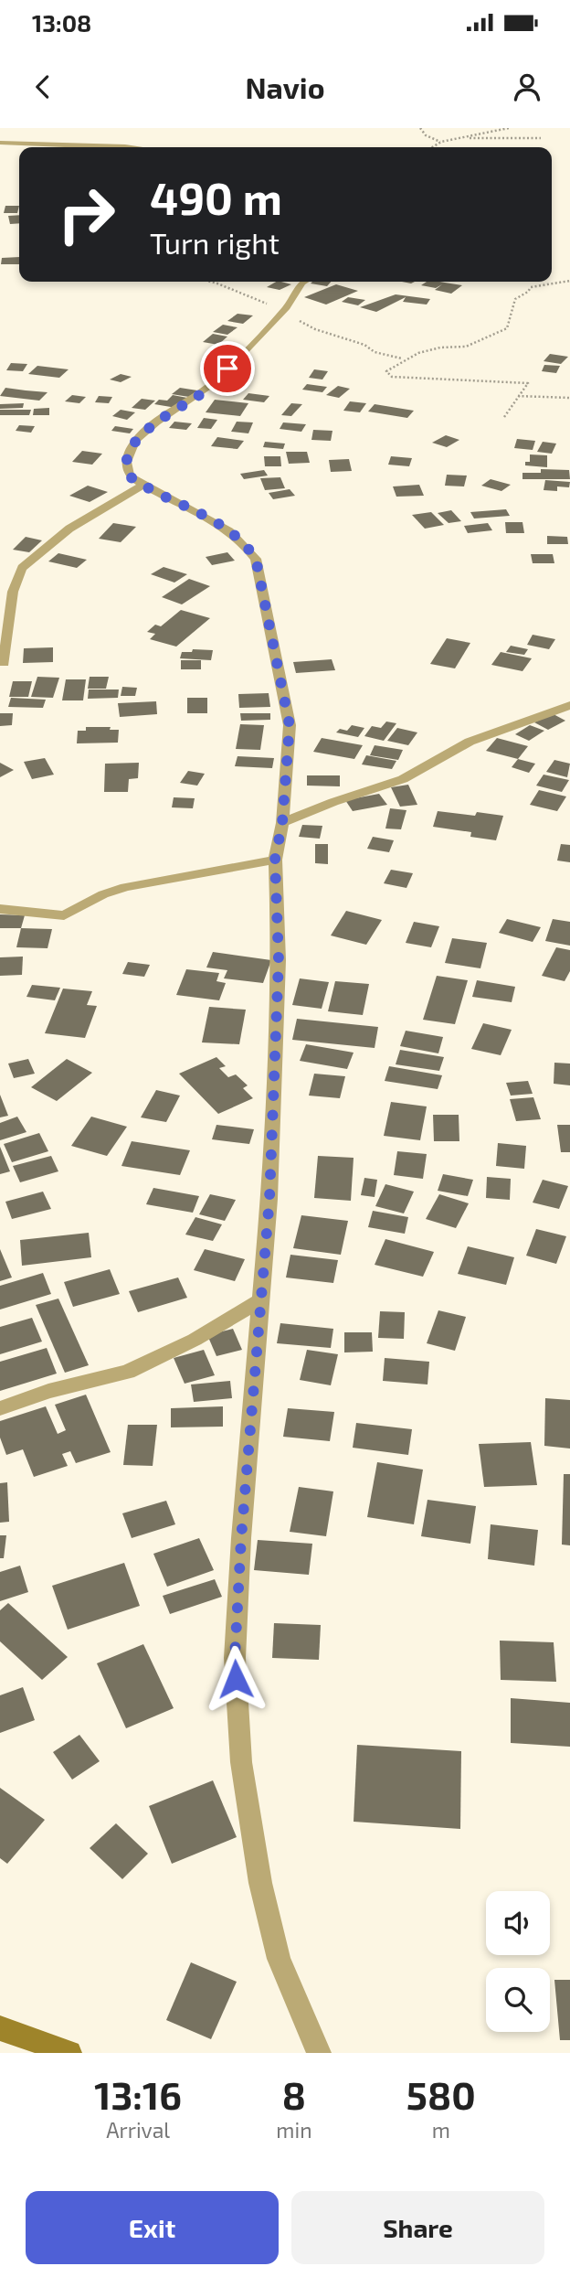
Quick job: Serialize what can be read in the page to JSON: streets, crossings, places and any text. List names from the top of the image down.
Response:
{
  "page": {
    "status": "13:08",
    "header": "Navio",
    "turn": ["490 m", "Turn right"],
    "eta": [
      "13:16",
      "Arrival",
      "8",
      "min",
      "580",
      "m"
    ],
    "buttons": ["Exit", "Share"]
  }
}
